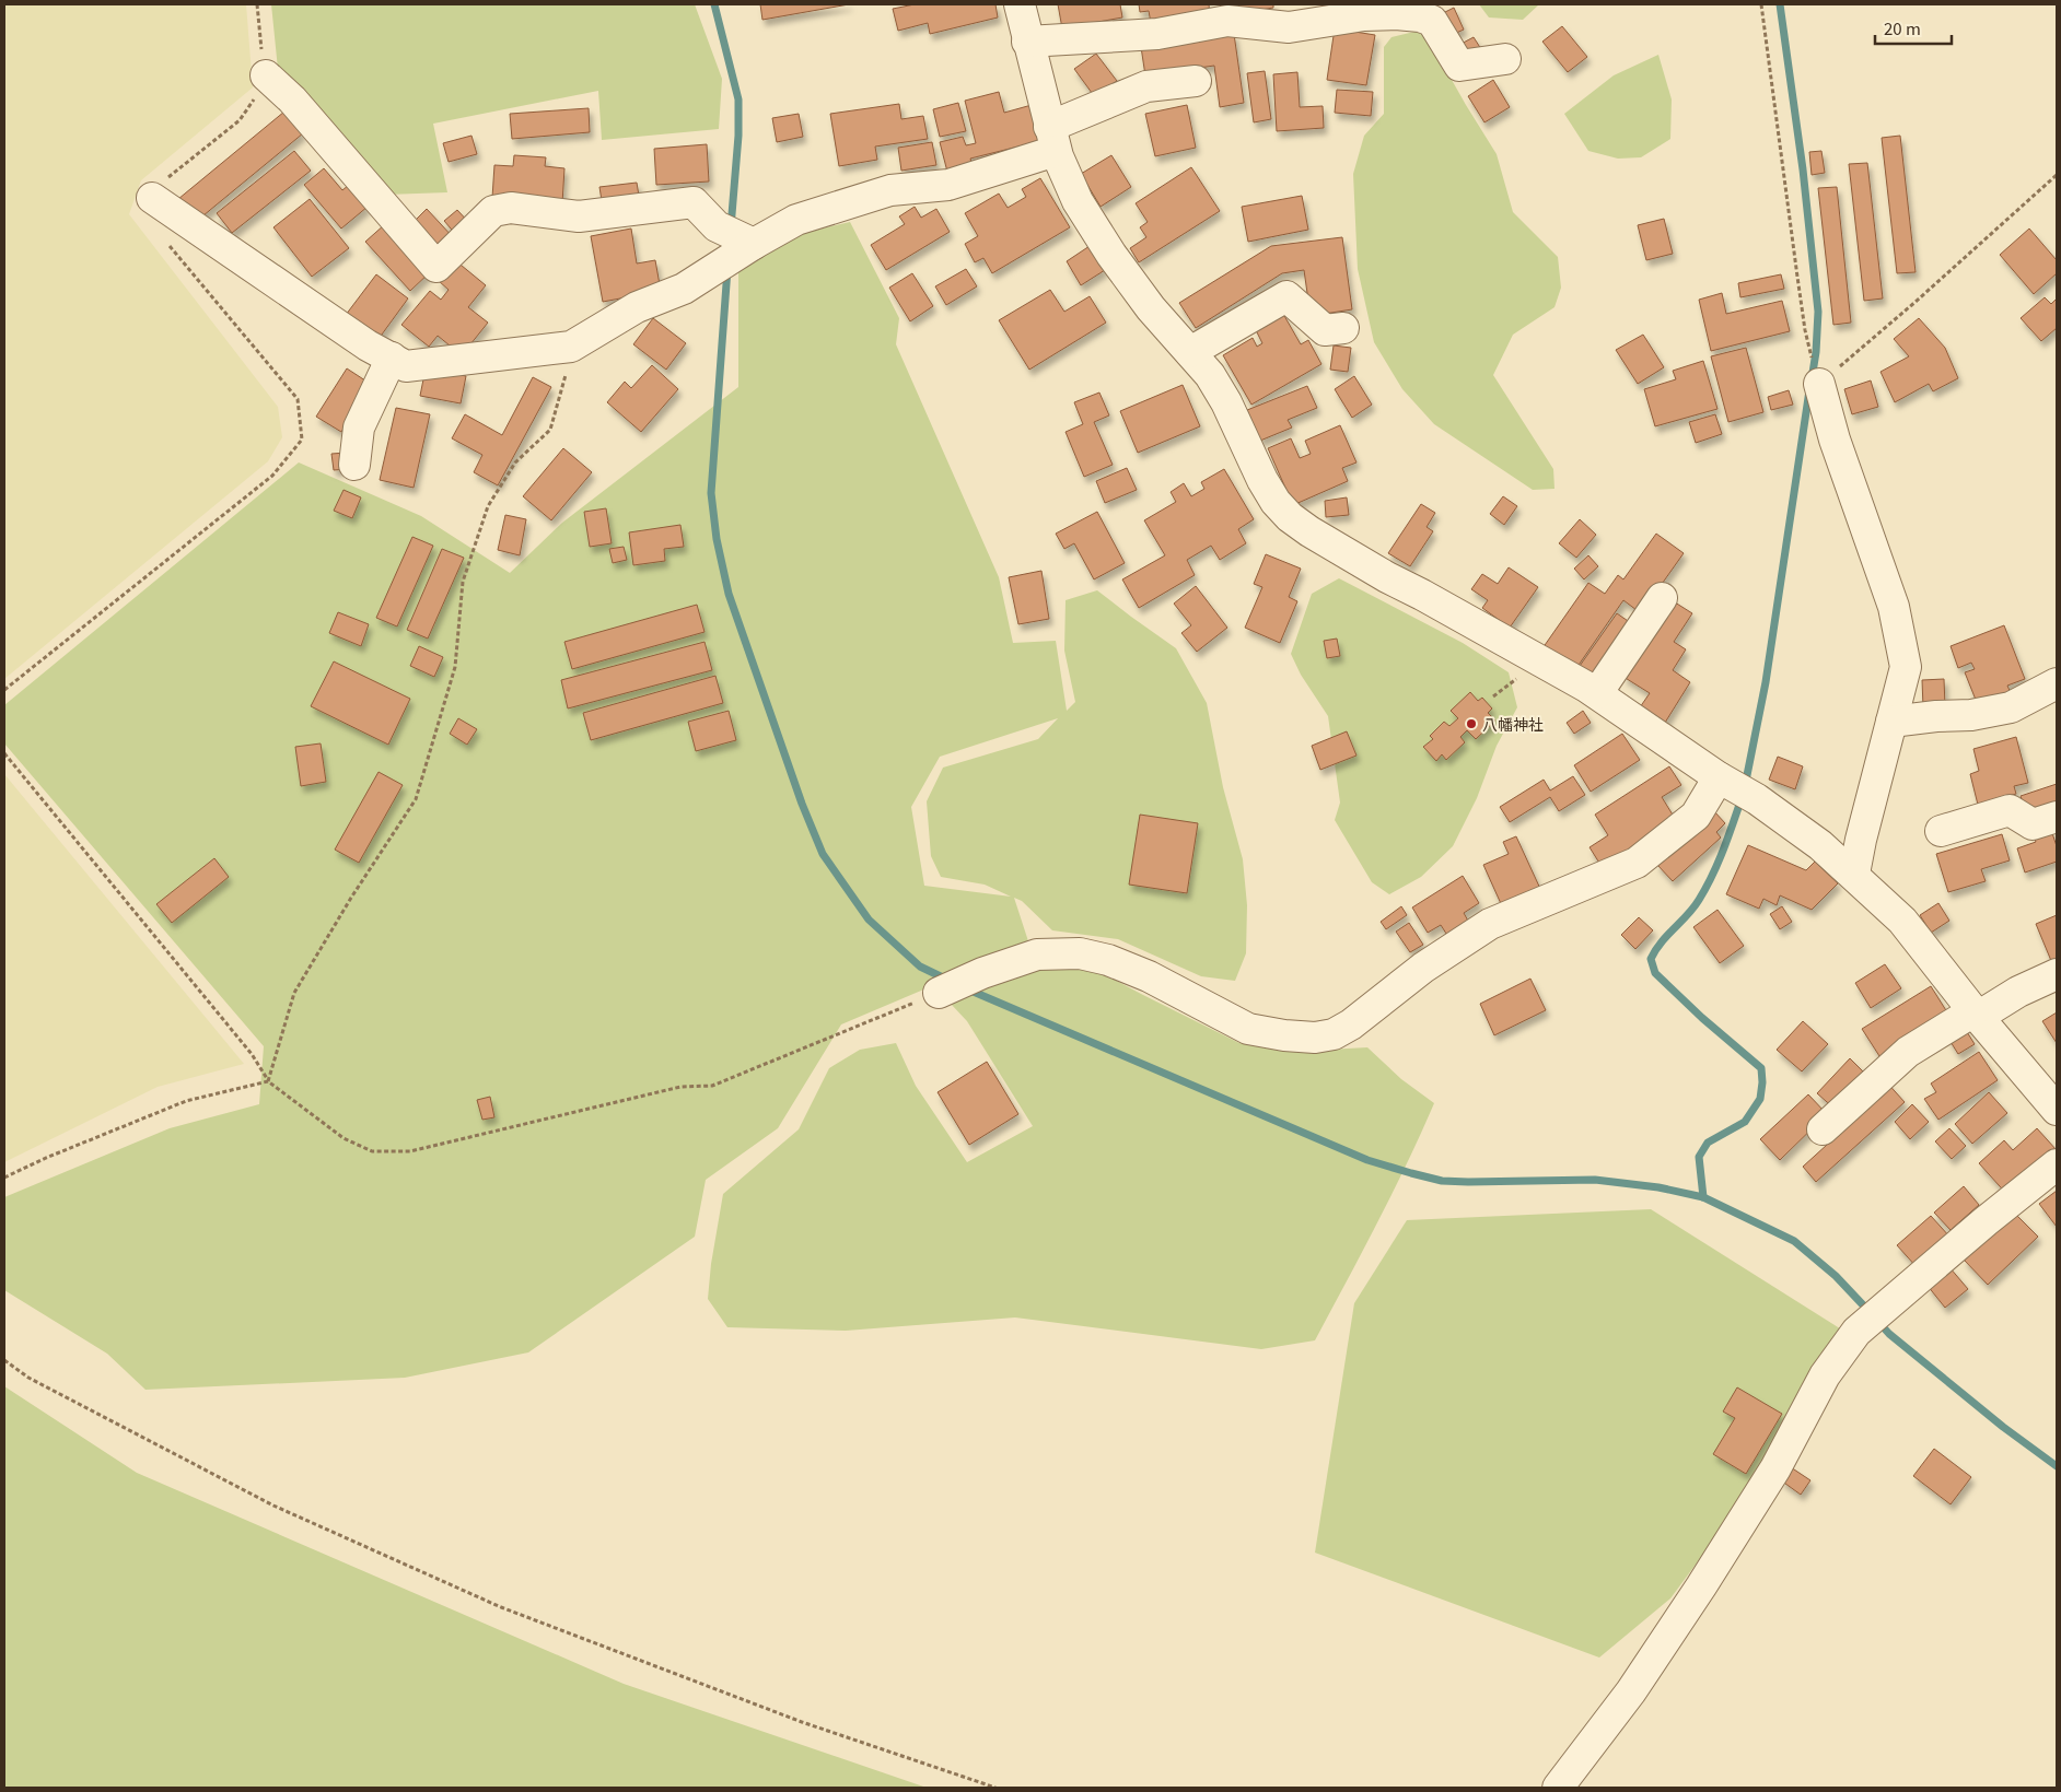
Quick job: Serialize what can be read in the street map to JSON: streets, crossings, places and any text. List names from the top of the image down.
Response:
{
  "places": ["八幡神社"],
  "scale_bar": "20 m"
}
